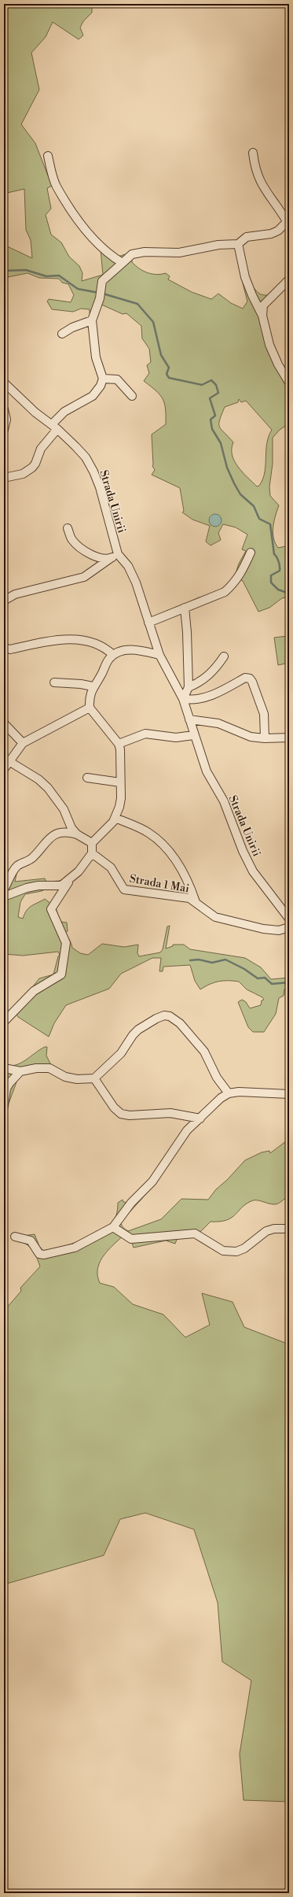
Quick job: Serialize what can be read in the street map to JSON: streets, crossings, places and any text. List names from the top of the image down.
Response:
{
  "streets": {
    "street": ["Strada Unirii", "Strada 1 Mai"]
  }
}
